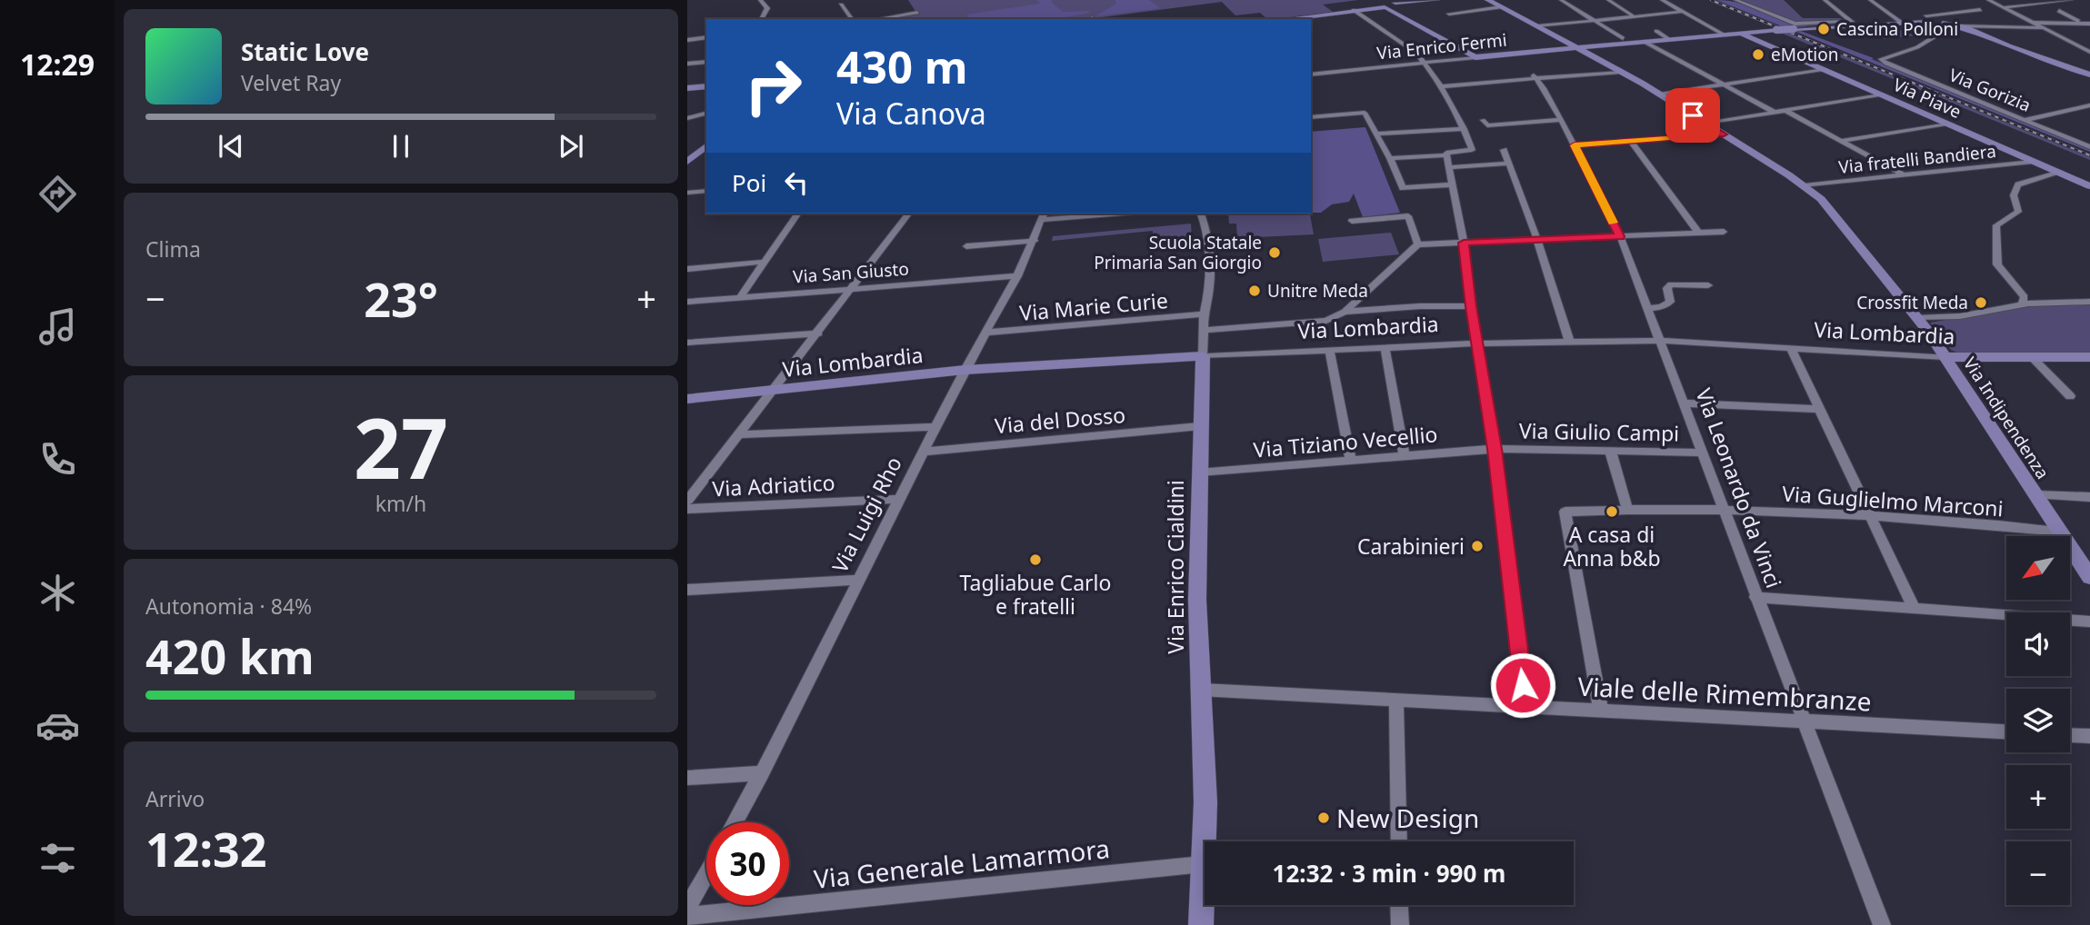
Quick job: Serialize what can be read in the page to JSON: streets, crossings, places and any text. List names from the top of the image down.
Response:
{
  "streets": {
    "street": [
      "Via Enrico Fermi",
      "Via Gorizia",
      "Via Piave",
      "Via fratelli Bandiera",
      "Via San Giusto",
      "Via Marie Curie",
      "Via Lombardia",
      "Via Indipendenza",
      "Via del Dosso",
      "Via Giulio Campi",
      "Via Tiziano Vecellio",
      "Via Adriatico",
      "Via Leonardo da Vinci",
      "Via Guglielmo Marconi",
      "Via Luigi Rho",
      "Via Enrico Cialdini",
      "Viale delle Rimembranze",
      "Via Generale Lamarmora"
    ]
  },
  "crossings": [
    ["Via Enrico Fermi", "Via Indipendenza"],
    ["Via Piave", "Via fratelli Bandiera"],
    ["Via fratelli Bandiera", "Via Indipendenza"],
    ["Via San Giusto", "Via Luigi Rho"],
    ["Via Marie Curie", "Via Luigi Rho"],
    ["Via Marie Curie", "Via Enrico Cialdini"],
    ["Via Lombardia", "Via Indipendenza"],
    ["Via Lombardia", "Via Leonardo da Vinci"],
    ["Via Lombardia", "Via Luigi Rho"],
    ["Via Lombardia", "Via Enrico Cialdini"],
    ["Via Indipendenza", "Via Guglielmo Marconi"],
    ["Via del Dosso", "Via Luigi Rho"],
    ["Via del Dosso", "Via Enrico Cialdini"],
    ["Via Giulio Campi", "Via Tiziano Vecellio"],
    ["Via Giulio Campi", "Via Leonardo da Vinci"],
    ["Via Tiziano Vecellio", "Via Enrico Cialdini"],
    ["Via Adriatico", "Via Luigi Rho"],
    ["Via Leonardo da Vinci", "Via Guglielmo Marconi"],
    ["Via Leonardo da Vinci", "Viale delle Rimembranze"],
    ["Via Guglielmo Marconi", "Viale delle Rimembranze"],
    ["Via Enrico Cialdini", "Viale delle Rimembranze"],
    ["Via Enrico Cialdini", "Via Generale Lamarmora"]
  ],
  "places": [
    "Cascina Polloni",
    "eMotion",
    "Scuola Statale Primaria San Giorgio",
    "Unitre Meda",
    "Crossfit Meda",
    "A casa di Anna b&b",
    "Carabinieri",
    "Tagliabue Carlo e fratelli",
    "New Design"
  ],
  "north": "bottom left",
  "page": {
    "tabs": "12:29",
    "turn": ["430 m", "Via Canova"],
    "song": ["Static Love", "Velvet Ray"],
    "then": "Poi",
    "tile": [
      "Clima",
      ["27", "km/h"],
      ["Autonomia · 84%", "420 km"],
      ["Arrivo", "12:32"]
    ],
    "heat": ["−", "23°", "+"],
    "map_buttons": ["+", "−"],
    "limit": "30",
    "trip": "12:32 · 3 min · 990 m"
  }
}
